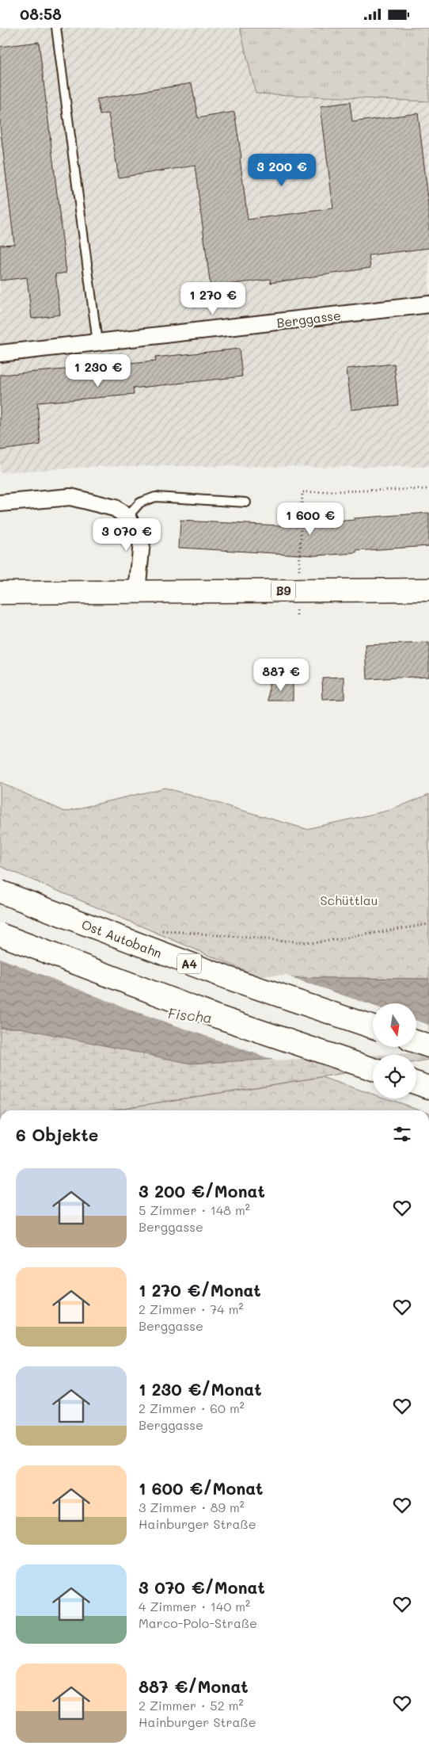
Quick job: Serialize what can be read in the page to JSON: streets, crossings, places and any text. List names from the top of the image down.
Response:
{
  "streets": {
    "main road": ["B9", "Ost Autobahn", "A4"],
    "street": ["Berggasse"]
  },
  "water": ["Fischa"],
  "parks": ["Schüttlau"],
  "north": "bottom",
  "page": {
    "status": "08:58",
    "price": [
      "3 200 €",
      "1 270 €",
      "1 230 €",
      "1 600 €",
      "3 070 €",
      "887 €"
    ],
    "heading": "6 Objekte",
    "list": [
      {
        "name": "3 200 €/Monat",
        "note": "5 Zimmer · 148 m² · Berggasse"
      },
      {
        "name": "1 270 €/Monat",
        "note": "2 Zimmer · 74 m² · Berggasse"
      },
      {
        "name": "1 230 €/Monat",
        "note": "2 Zimmer · 60 m² · Berggasse"
      },
      {
        "name": "1 600 €/Monat",
        "note": "3 Zimmer · 89 m² · Hainburger Straße"
      },
      {
        "name": "3 070 €/Monat",
        "note": "4 Zimmer · 140 m² · Marco-Polo-Straße"
      },
      {
        "name": "887 €/Monat",
        "note": "2 Zimmer · 52 m² · Hainburger Straße"
      }
    ]
  }
}
